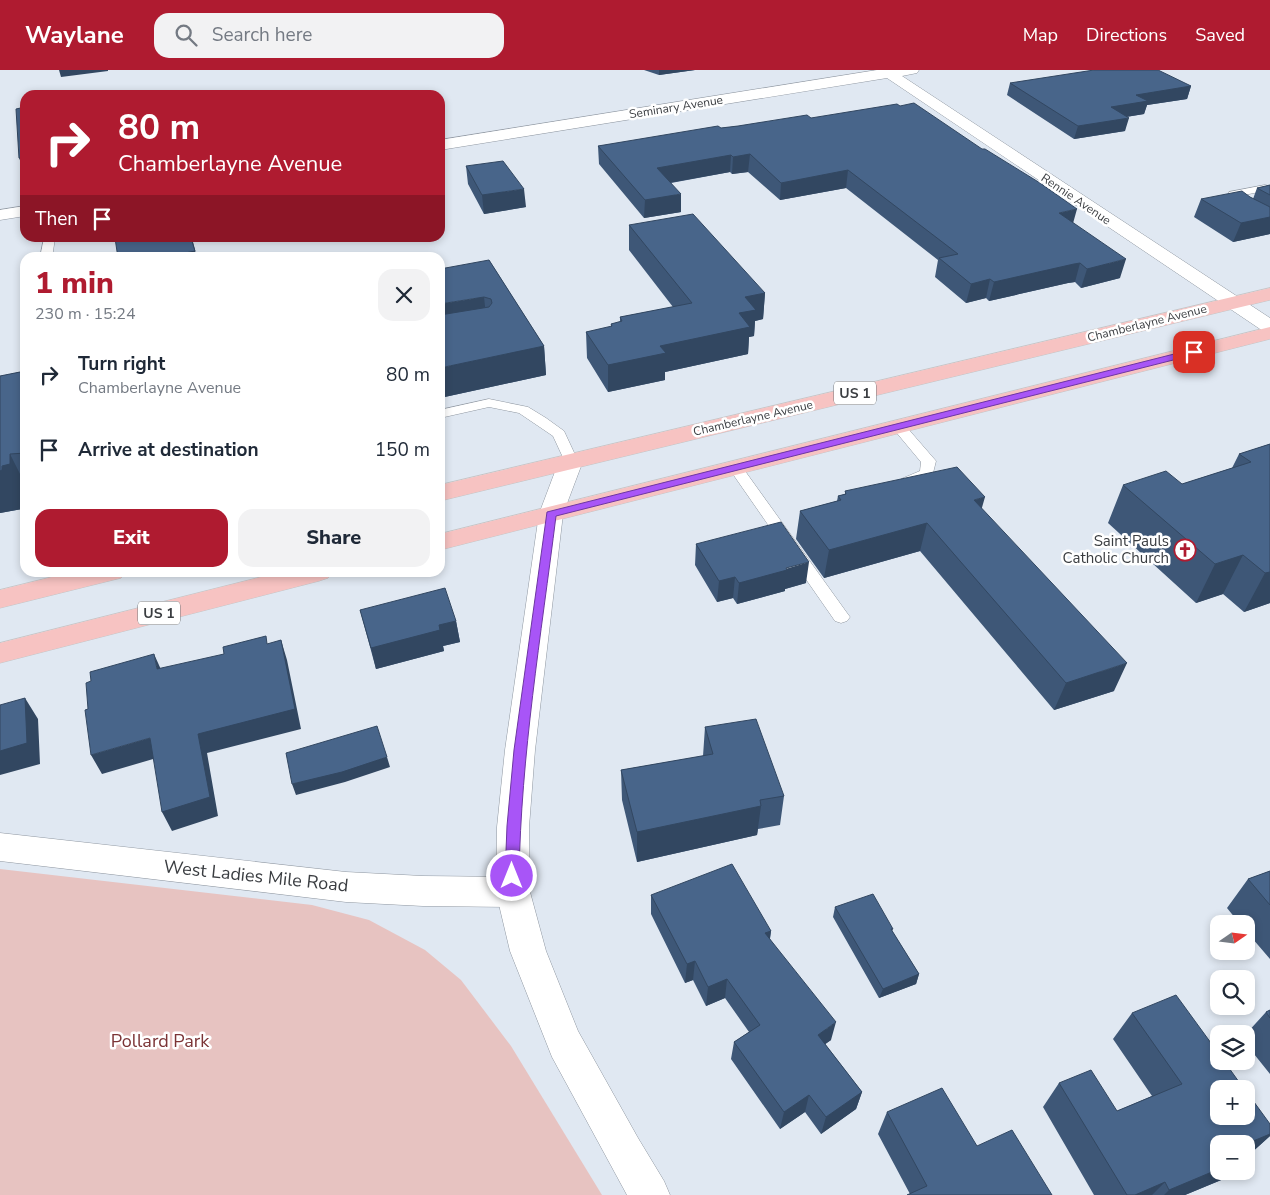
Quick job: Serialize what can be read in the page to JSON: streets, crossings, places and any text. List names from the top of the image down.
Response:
{
  "streets": {
    "main road": ["Chamberlayne Avenue", "US 1"],
    "street": ["Seminary Avenue", "Rennie Avenue", "West Ladies Mile Road"]
  },
  "crossings": [
    ["Seminary Avenue", "Rennie Avenue"],
    ["Rennie Avenue", "Chamberlayne Avenue"]
  ],
  "parks": ["Pollard Park"],
  "places": {
    "church": ["Saint Pauls Catholic Church"]
  },
  "north": "right",
  "page": {
    "header": "Waylane",
    "search": "Search here",
    "nav": ["Map", "Directions", "Saved"],
    "turn": ["80 m", "Chamberlayne Avenue"],
    "then": "Then",
    "heading": ["1 min", "230 m · 15:24"],
    "list": [
      {
        "name": "Turn right",
        "note": "Chamberlayne Avenue",
        "value": "80 m"
      },
      {
        "name": "Arrive at destination",
        "value": "150 m"
      }
    ],
    "buttons": ["Exit", "Share"],
    "map_buttons": ["+", "−"]
  }
}
